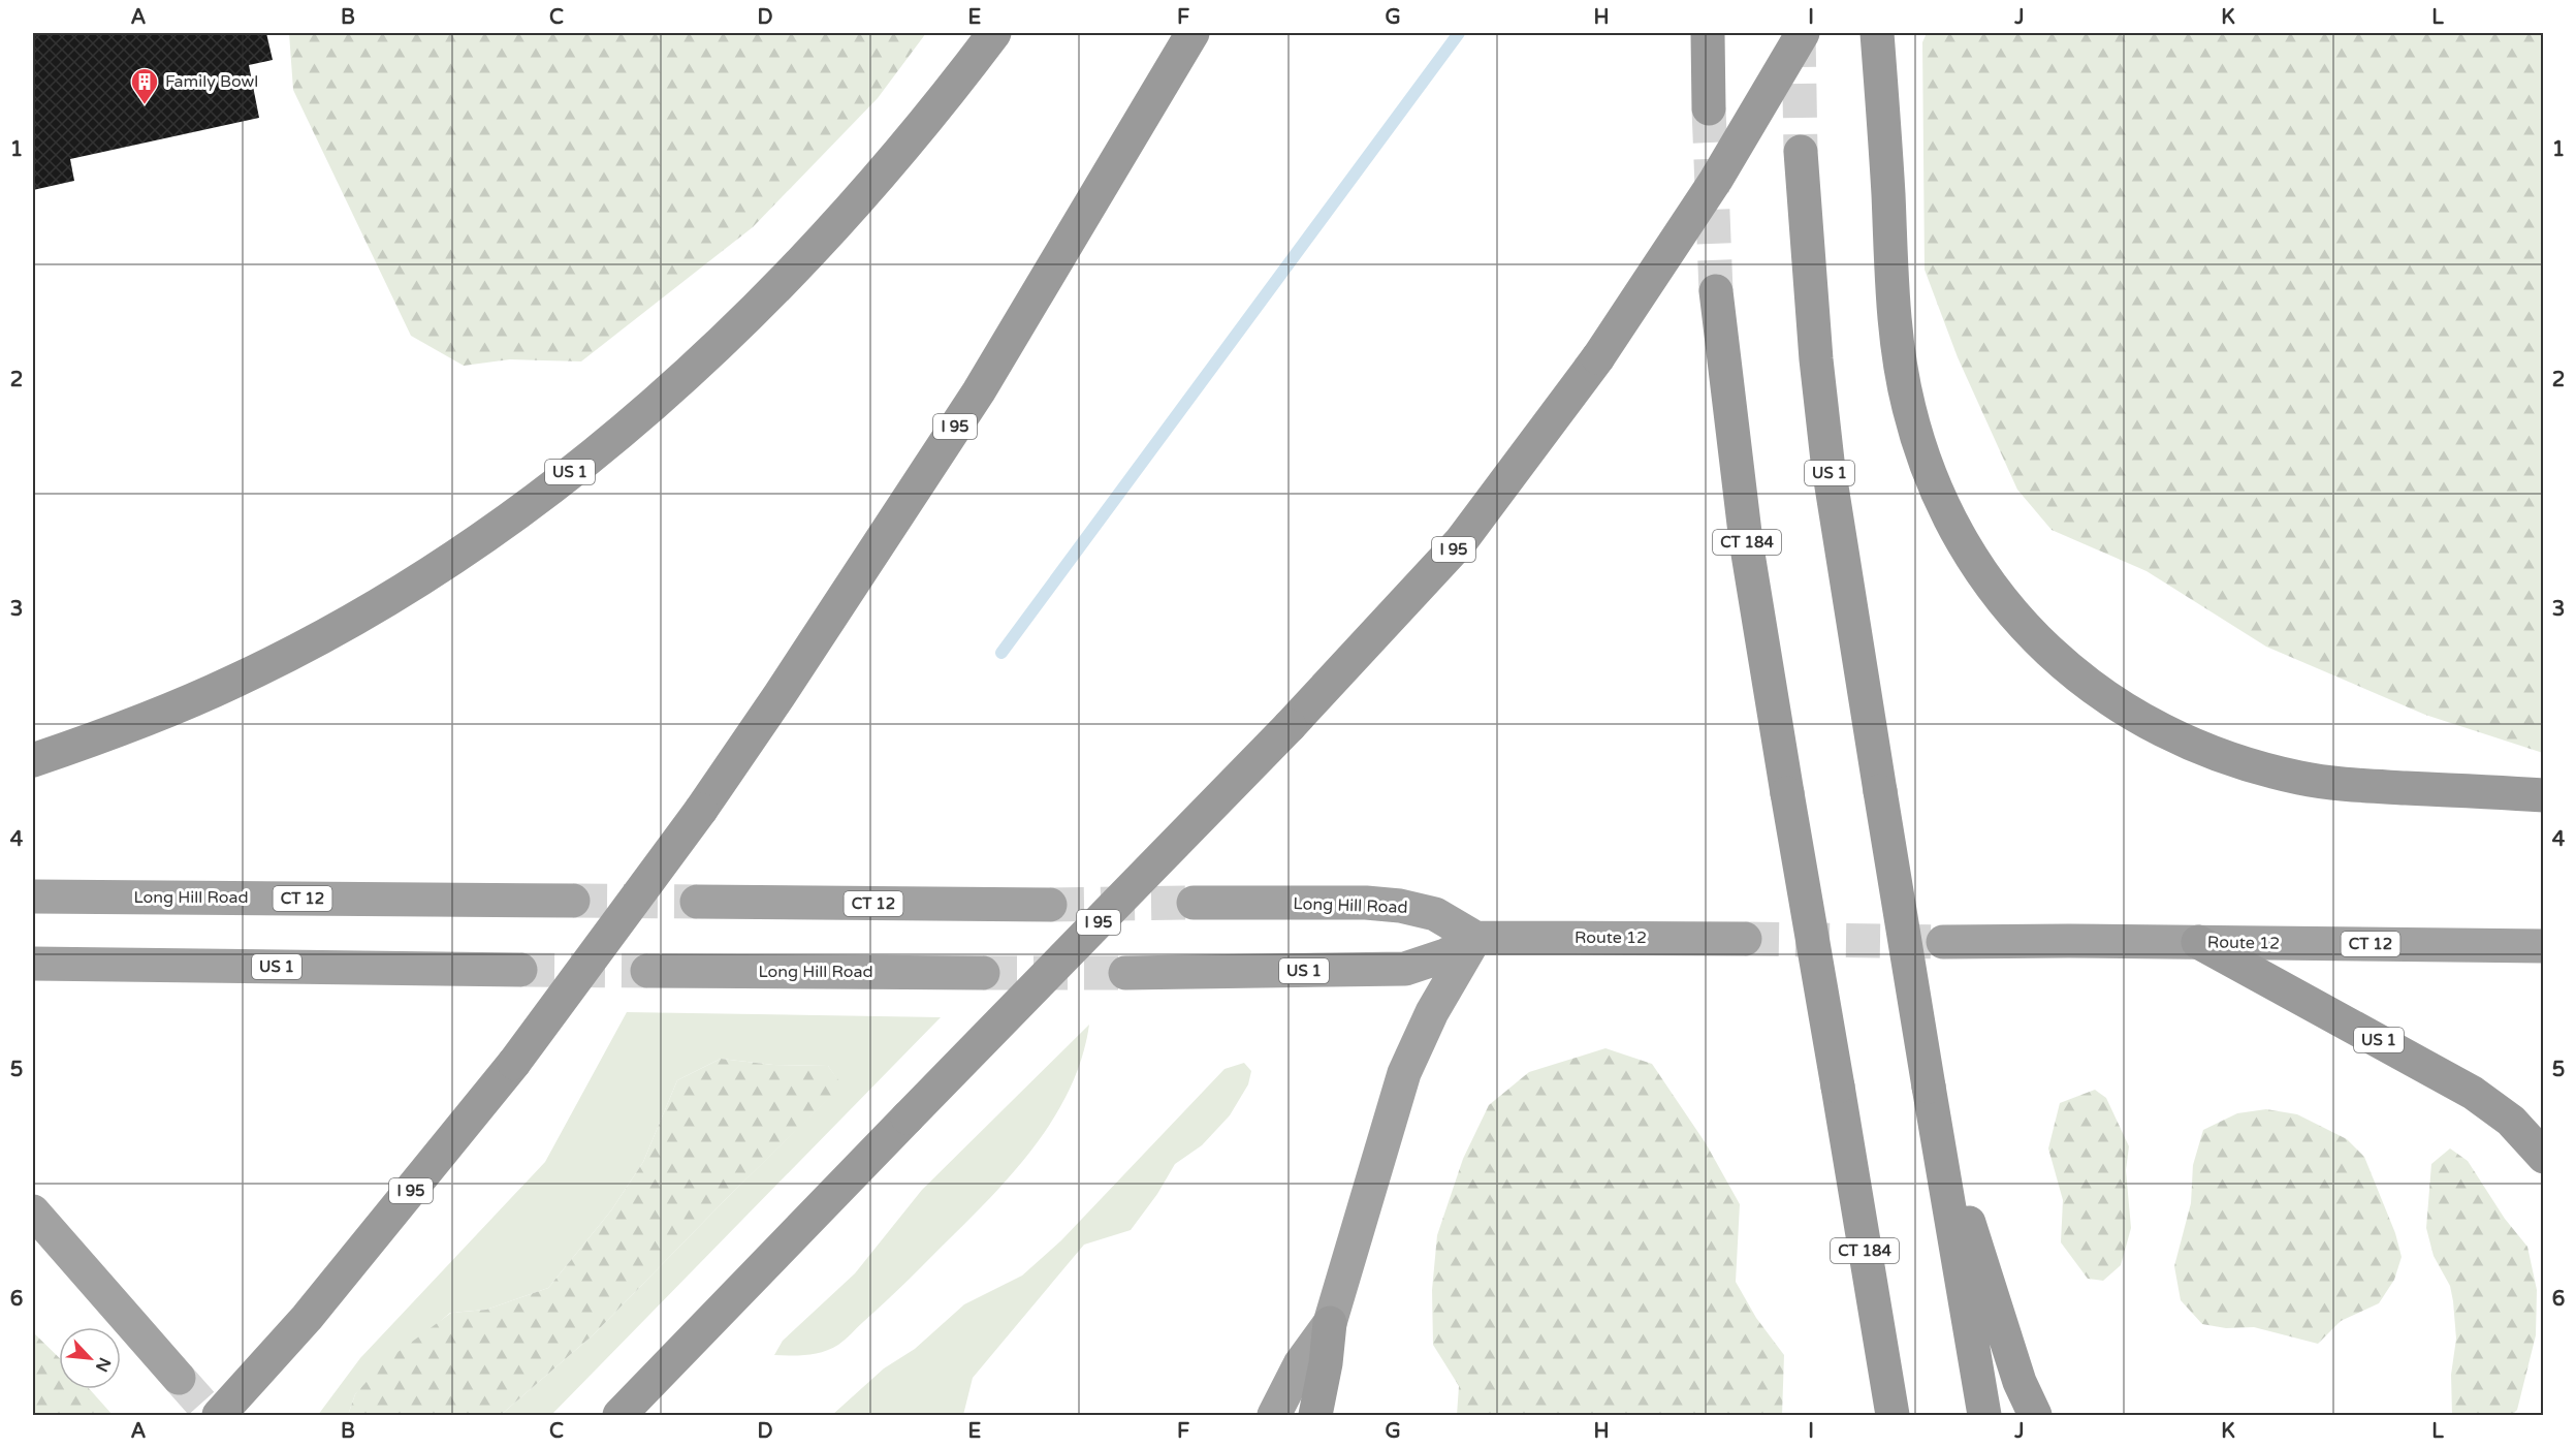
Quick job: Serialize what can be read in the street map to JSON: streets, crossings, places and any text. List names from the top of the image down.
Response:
{
  "streets": {
    "highway": [
      "I 95",
      "US 1",
      "CT 184",
      "Long Hill Road",
      "CT 12",
      "Route 12"
    ]
  },
  "crossings": [
    ["US 1", "Long Hill Road"],
    ["US 1", "Route 12"],
    ["Long Hill Road", "Route 12"]
  ],
  "places": {
    "building": ["Family Bowl"]
  },
  "north": "bottom right",
  "grid": {
    "columns": [
      "A",
      "B",
      "C",
      "D",
      "E",
      "F",
      "G",
      "H",
      "I",
      "J",
      "K",
      "L"
    ],
    "rows": [
      "1",
      "2",
      "3",
      "4",
      "5",
      "6"
    ]
  }
}
